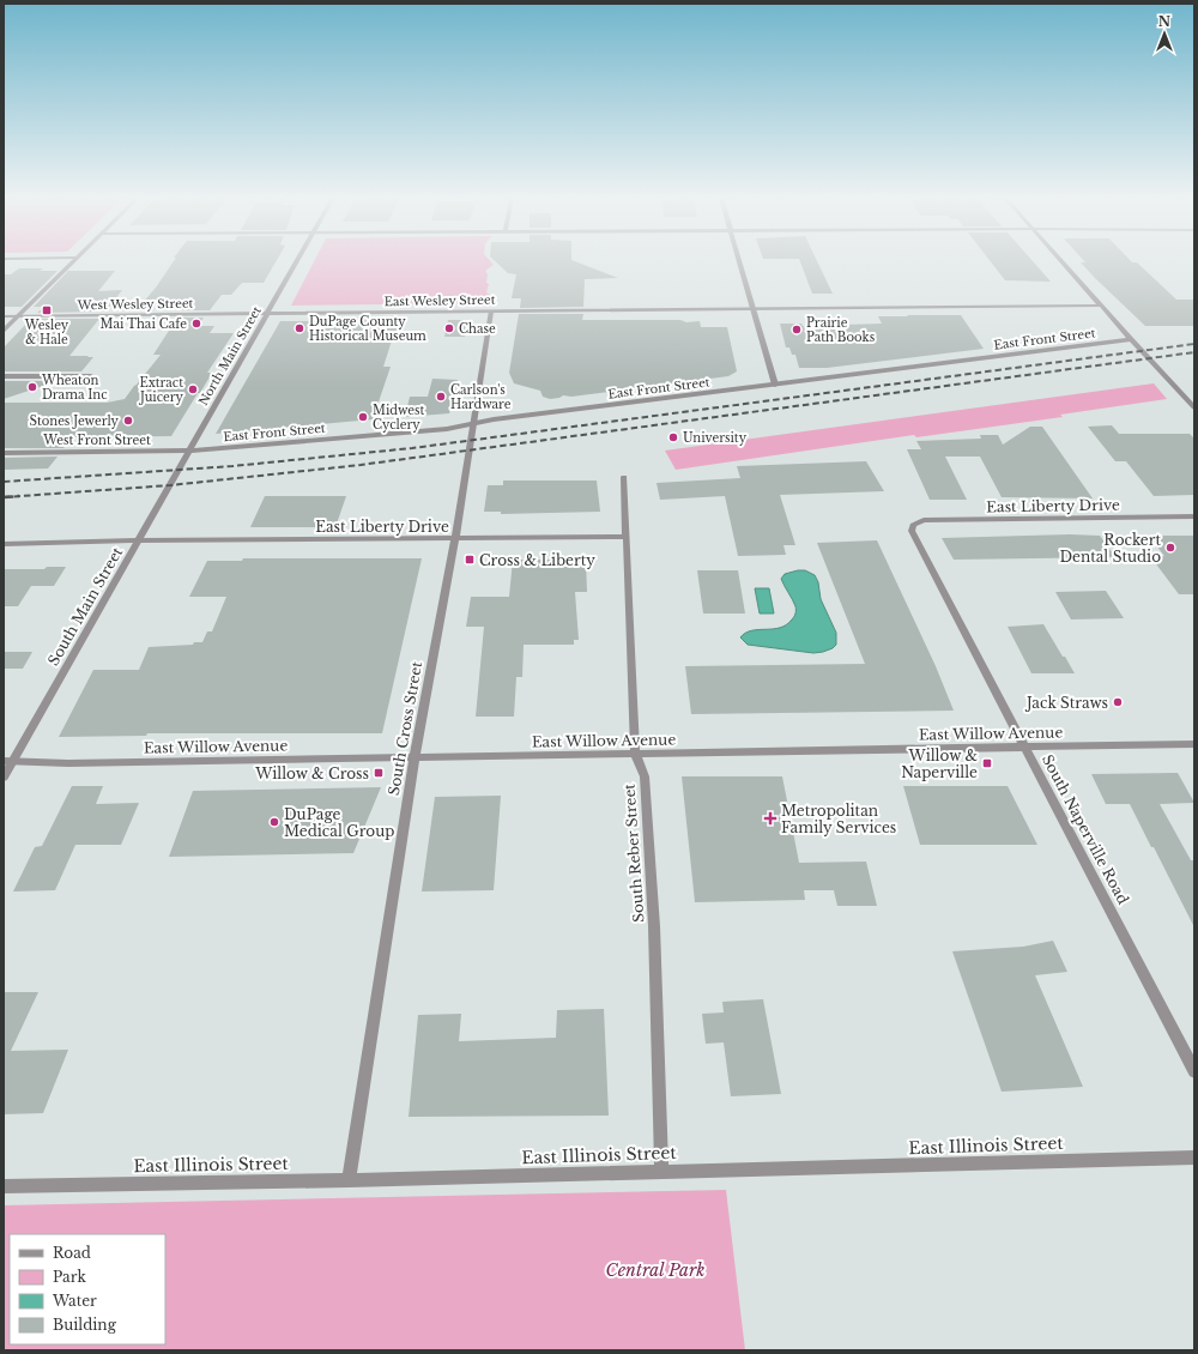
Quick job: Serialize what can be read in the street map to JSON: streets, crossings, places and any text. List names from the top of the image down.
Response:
{
  "streets": {
    "street": [
      "East Wesley Street",
      "West Wesley Street",
      "East Front Street",
      "North Main Street",
      "West Front Street",
      "East Liberty Drive",
      "South Main Street",
      "South Cross Street",
      "East Willow Avenue",
      "South Naperville Road",
      "South Reber Street",
      "East Illinois Street"
    ]
  },
  "crossings": [
    ["East Wesley Street", "West Wesley Street"],
    ["East Wesley Street", "North Main Street"],
    ["East Wesley Street", "South Cross Street"],
    ["West Wesley Street", "North Main Street"],
    ["East Front Street", "North Main Street"],
    ["East Front Street", "West Front Street"],
    ["East Front Street", "South Main Street"],
    ["East Front Street", "South Cross Street"],
    ["North Main Street", "West Front Street"],
    ["North Main Street", "South Main Street"],
    ["West Front Street", "South Main Street"],
    ["East Liberty Drive", "South Main Street"],
    ["East Liberty Drive", "South Cross Street"],
    ["East Liberty Drive", "South Naperville Road"],
    ["East Liberty Drive", "South Reber Street"],
    ["South Main Street", "East Willow Avenue"],
    ["South Cross Street", "East Willow Avenue"],
    ["South Cross Street", "East Illinois Street"],
    ["East Willow Avenue", "South Naperville Road"],
    ["East Willow Avenue", "South Reber Street"],
    ["South Reber Street", "East Illinois Street"]
  ],
  "parks": ["Central Park"],
  "places": {
    "transit": [
      "Wesley & Hale",
      "Cross & Liberty",
      "Willow & Naperville",
      "Willow & Cross"
    ],
    "other": [
      "Mai Thai Cafe",
      "DuPage County Historical Museum",
      "Chase",
      "Prairie Path Books",
      "Wheaton Drama Inc",
      "Extract Juicery",
      "Carlson's Hardware",
      "Midwest Cyclery",
      "Stones Jewerly",
      "University",
      "Rockert Dental Studio",
      "Jack Straws",
      "DuPage Medical Group"
    ],
    "health": ["Metropolitan Family Services"]
  },
  "legend": [
    "Road",
    "Park",
    "Water",
    "Building"
  ],
  "north": "top"
}
